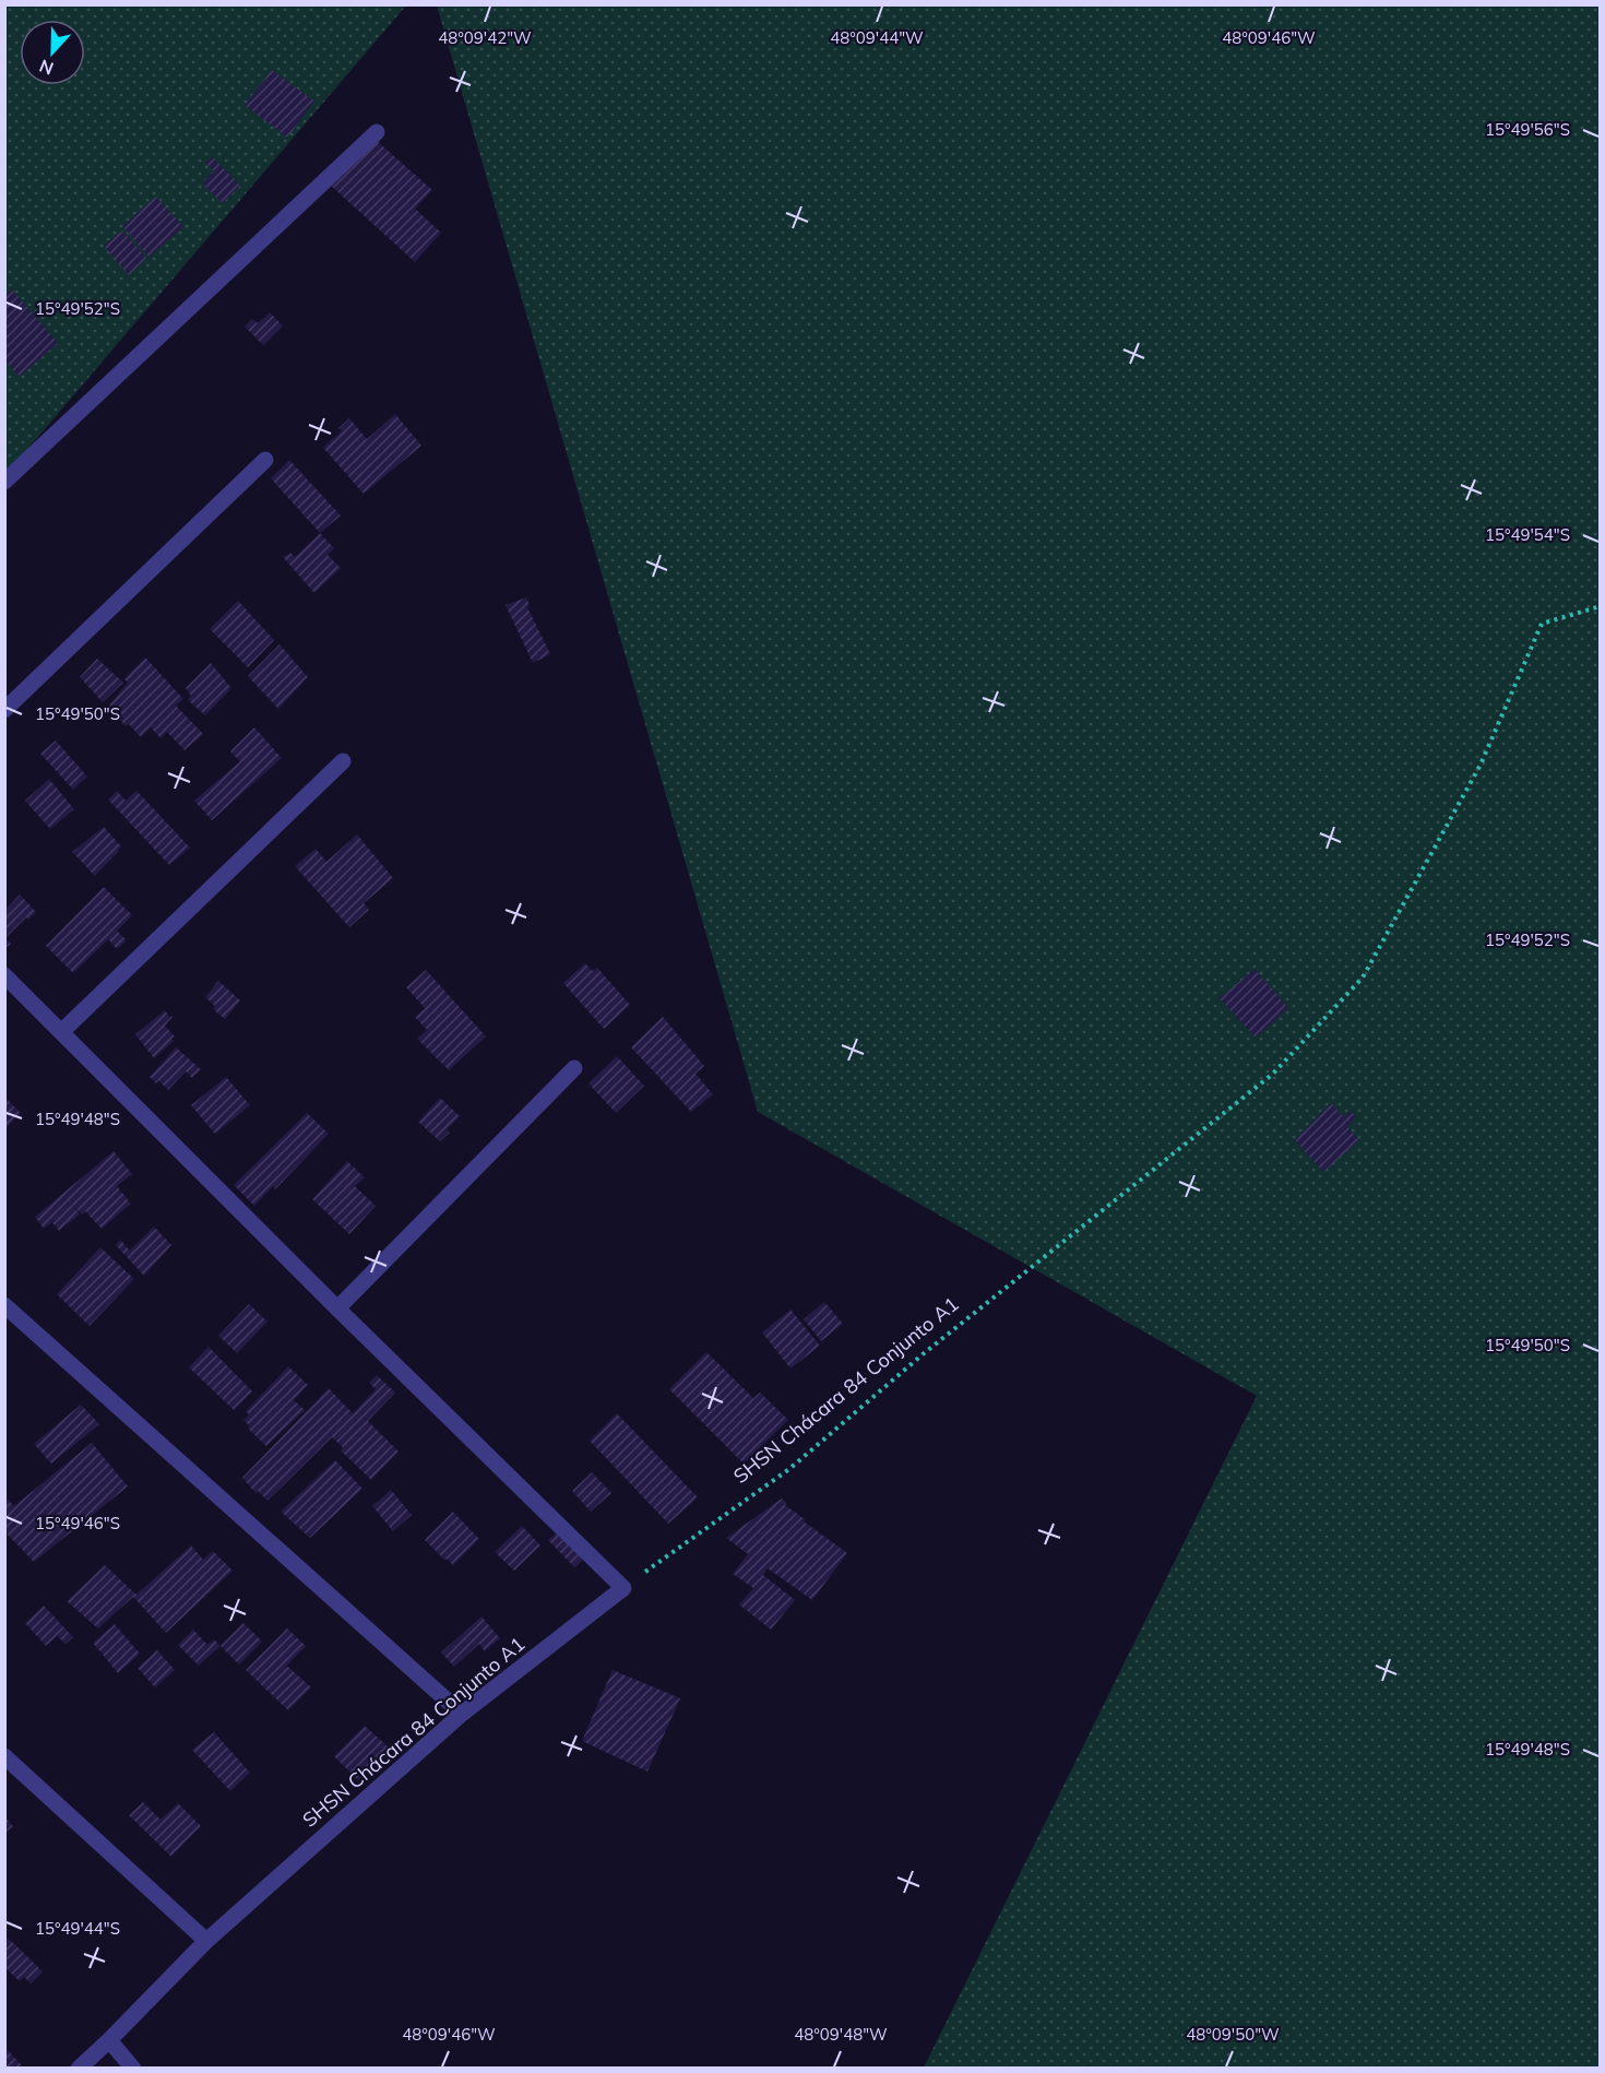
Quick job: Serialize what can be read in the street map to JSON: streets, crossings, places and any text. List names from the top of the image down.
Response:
{
  "streets": {
    "street": ["SHSN Chácara 84 Conjunto A1"]
  },
  "north": "bottom",
  "coordinates": [
    "48°09'42\"W",
    "48°09'44\"W",
    "48°09'46\"W",
    "15°49'56\"S",
    "15°49'52\"S",
    "15°49'54\"S",
    "15°49'50\"S",
    "15°49'48\"S",
    "15°49'46\"S",
    "15°49'44\"S",
    "48°09'48\"W",
    "48°09'50\"W"
  ]
}
